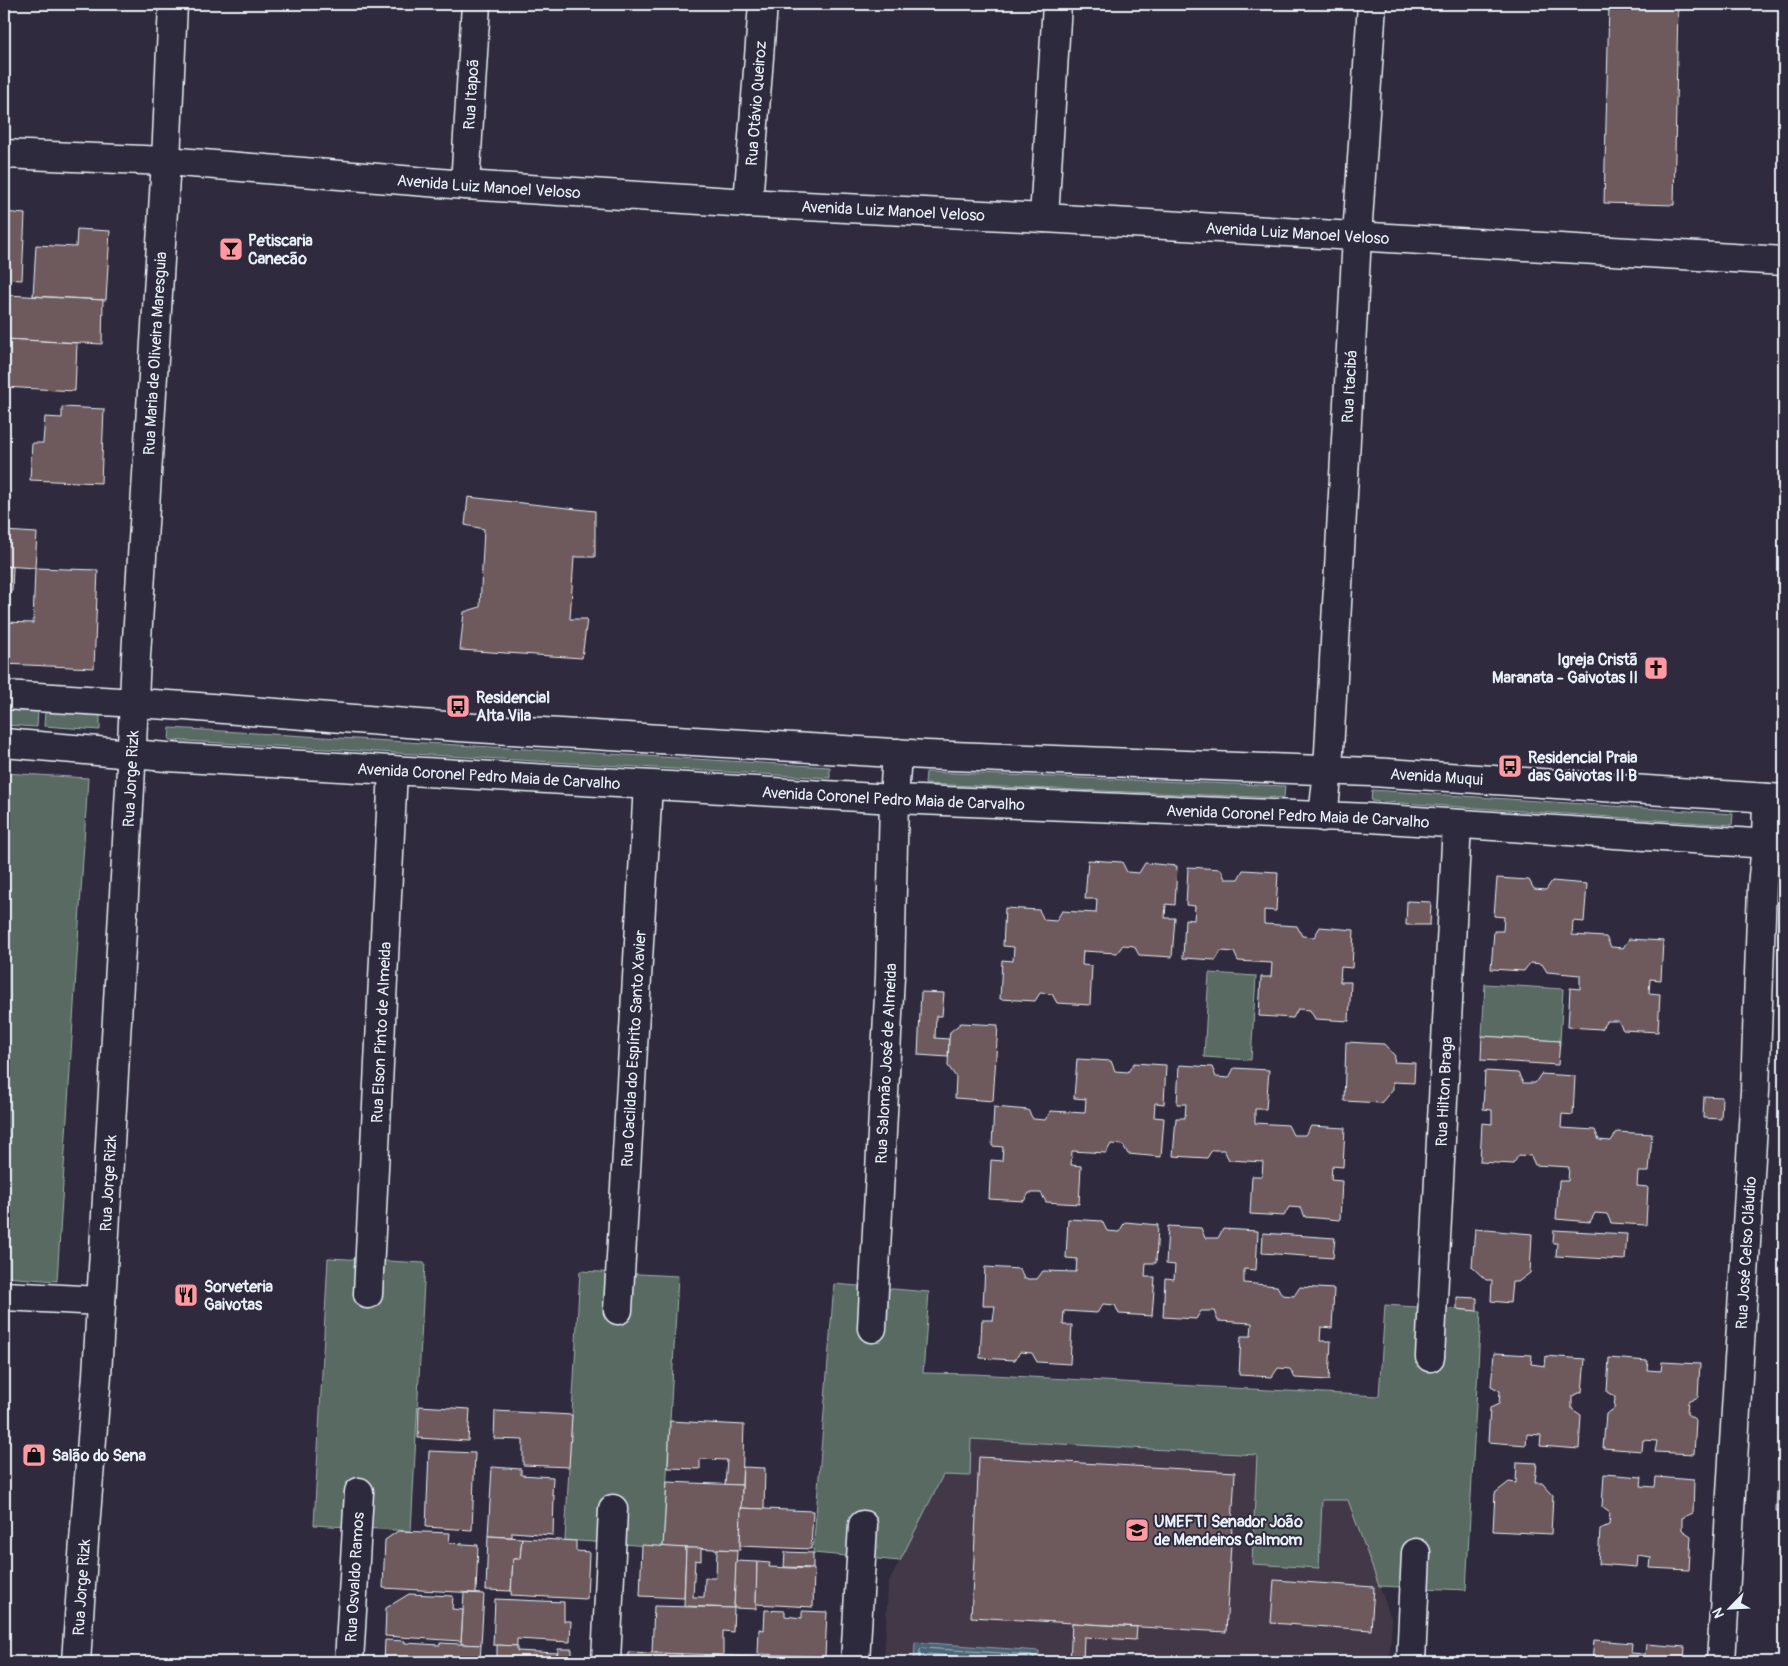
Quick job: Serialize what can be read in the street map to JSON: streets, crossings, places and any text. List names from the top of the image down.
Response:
{
  "streets": {
    "street": [
      "Rua Itapoã",
      "Rua Otávio Queiroz",
      "Avenida Luiz Manoel Veloso",
      "Rua Maria de Oliveira Maresguia",
      "Rua Itacibá",
      "Avenida Coronel Pedro Maia de Carvalho",
      "Avenida Muqui",
      "Rua Jorge Rizk",
      "Rua Elson Pinto de Almeida",
      "Rua Cacilda do Espírito Santo Xavier",
      "Rua Salomão José de Almeida",
      "Rua Hilton Braga",
      "Rua José Celso Cláudio",
      "Rua Osvaldo Ramos"
    ]
  },
  "crossings": [
    ["Rua Itapoã", "Avenida Luiz Manoel Veloso"],
    ["Rua Otávio Queiroz", "Avenida Luiz Manoel Veloso"],
    ["Avenida Luiz Manoel Veloso", "Rua Maria de Oliveira Maresguia"],
    ["Avenida Luiz Manoel Veloso", "Rua Itacibá"],
    ["Rua Maria de Oliveira Maresguia", "Rua Jorge Rizk"],
    ["Rua Itacibá", "Avenida Coronel Pedro Maia de Carvalho"],
    ["Rua Itacibá", "Avenida Muqui"],
    ["Avenida Coronel Pedro Maia de Carvalho", "Rua Jorge Rizk"],
    ["Avenida Coronel Pedro Maia de Carvalho", "Rua Elson Pinto de Almeida"],
    ["Avenida Coronel Pedro Maia de Carvalho", "Rua Cacilda do Espírito Santo Xavier"],
    ["Avenida Coronel Pedro Maia de Carvalho", "Rua Salomão José de Almeida"],
    ["Avenida Coronel Pedro Maia de Carvalho", "Rua Hilton Braga"],
    ["Avenida Coronel Pedro Maia de Carvalho", "Rua José Celso Cláudio"],
    ["Avenida Muqui", "Rua José Celso Cláudio"]
  ],
  "places": {
    "bar": ["Petiscaria Canecão"],
    "church": ["Igreja Cristã Maranata - Gaivotas II"],
    "bus stop": ["Residencial Alta Vila", "Residencial Praia das Gaivotas II B"],
    "restaurant": ["Sorveteria Gaivotas"],
    "shop": ["Salão do Sena"],
    "school or university": ["UMEFTI Senador João de Mendeiros Calmom"]
  },
  "north": "bottom left"
}
